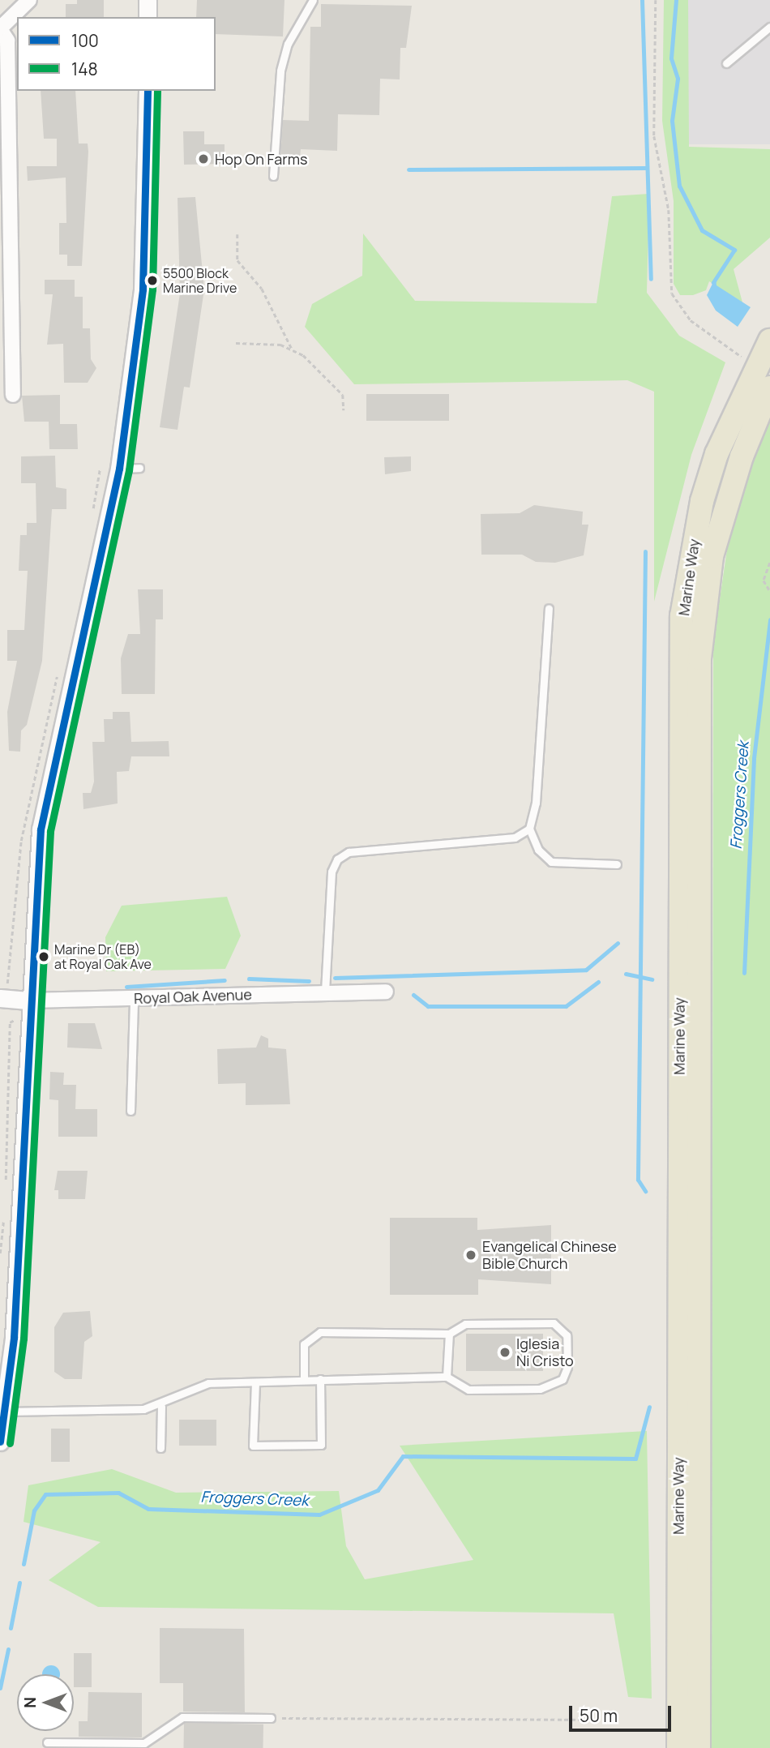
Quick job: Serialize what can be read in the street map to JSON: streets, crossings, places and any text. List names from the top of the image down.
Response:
{
  "streets": {
    "main road": ["Marine Way"],
    "street": ["Royal Oak Avenue"]
  },
  "water": ["Froggers Creek"],
  "places": [
    "Hop On Farms",
    "5500 Block Marine Drive",
    "Marine Dr (EB) at Royal Oak Ave",
    "Evangelical Chinese Bible Church",
    "Iglesia Ni Cristo"
  ],
  "lines": ["transit line 100", "transit line 148"],
  "legend": ["100", "148"],
  "scale_bar": "50 m",
  "north": "left"
}
